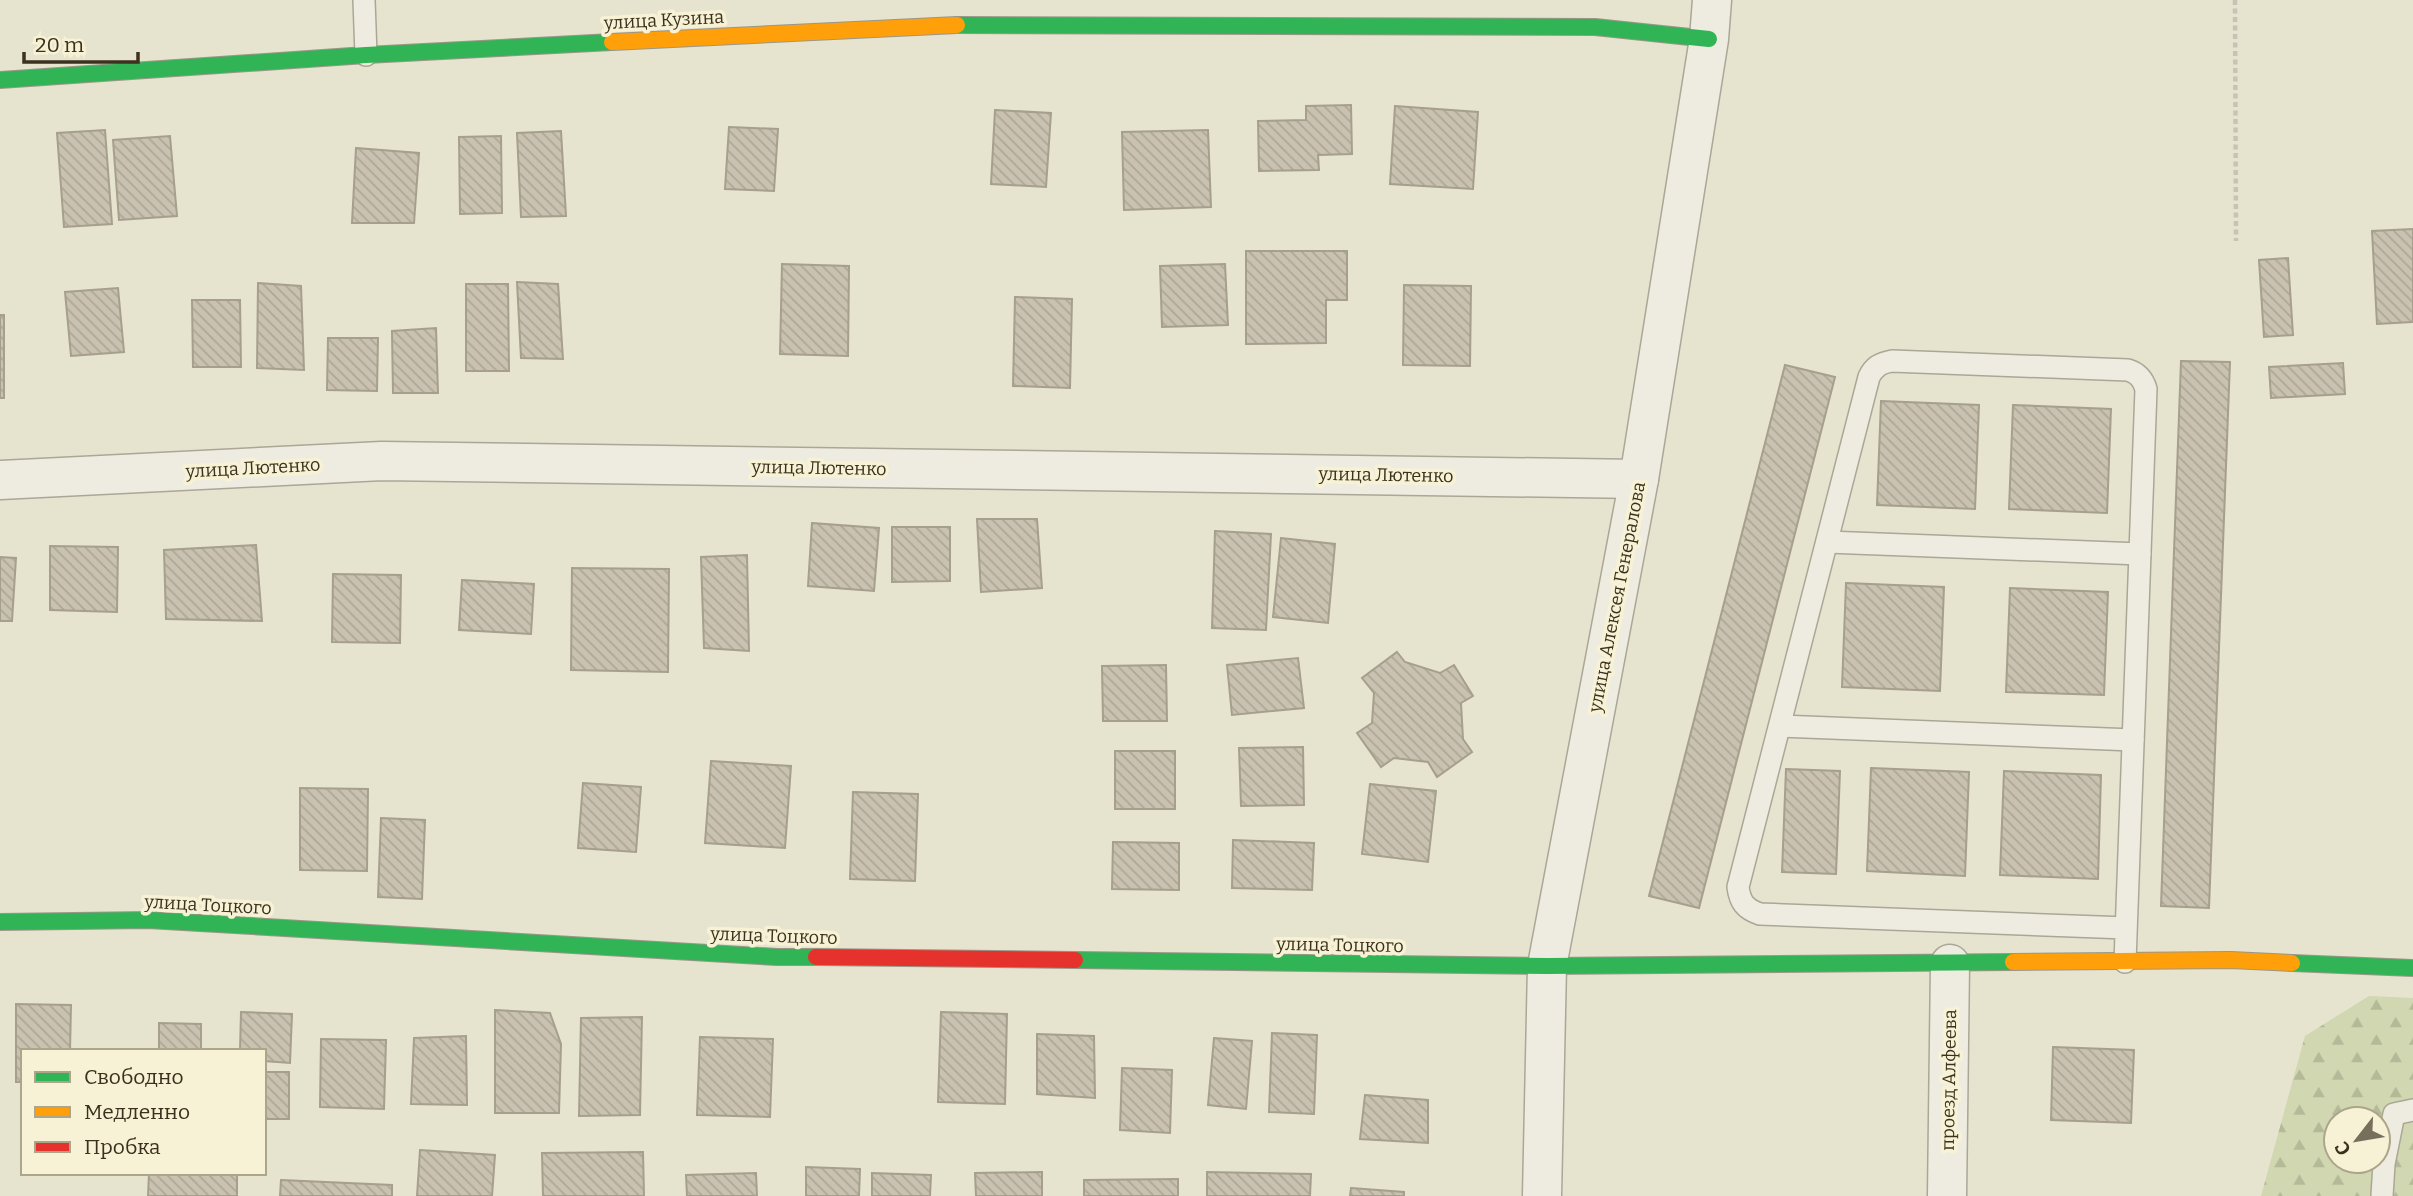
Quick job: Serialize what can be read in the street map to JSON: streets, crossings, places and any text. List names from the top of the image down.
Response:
{
  "streets": {
    "street": [
      "улица Кузина",
      "улица Лютенко",
      "улица Алексея Генералова",
      "улица Тоцкого",
      "проезд Алфеева"
    ]
  },
  "crossings": [
    ["улица Кузина", "улица Алексея Генералова"],
    ["улица Лютенко", "улица Алексея Генералова"],
    ["улица Алексея Генералова", "улица Тоцкого"],
    ["улица Тоцкого", "проезд Алфеева"]
  ],
  "legend": ["Свободно", "Медленно", "Пробка"],
  "scale_bar": "20 m",
  "north": "bottom left"
}
